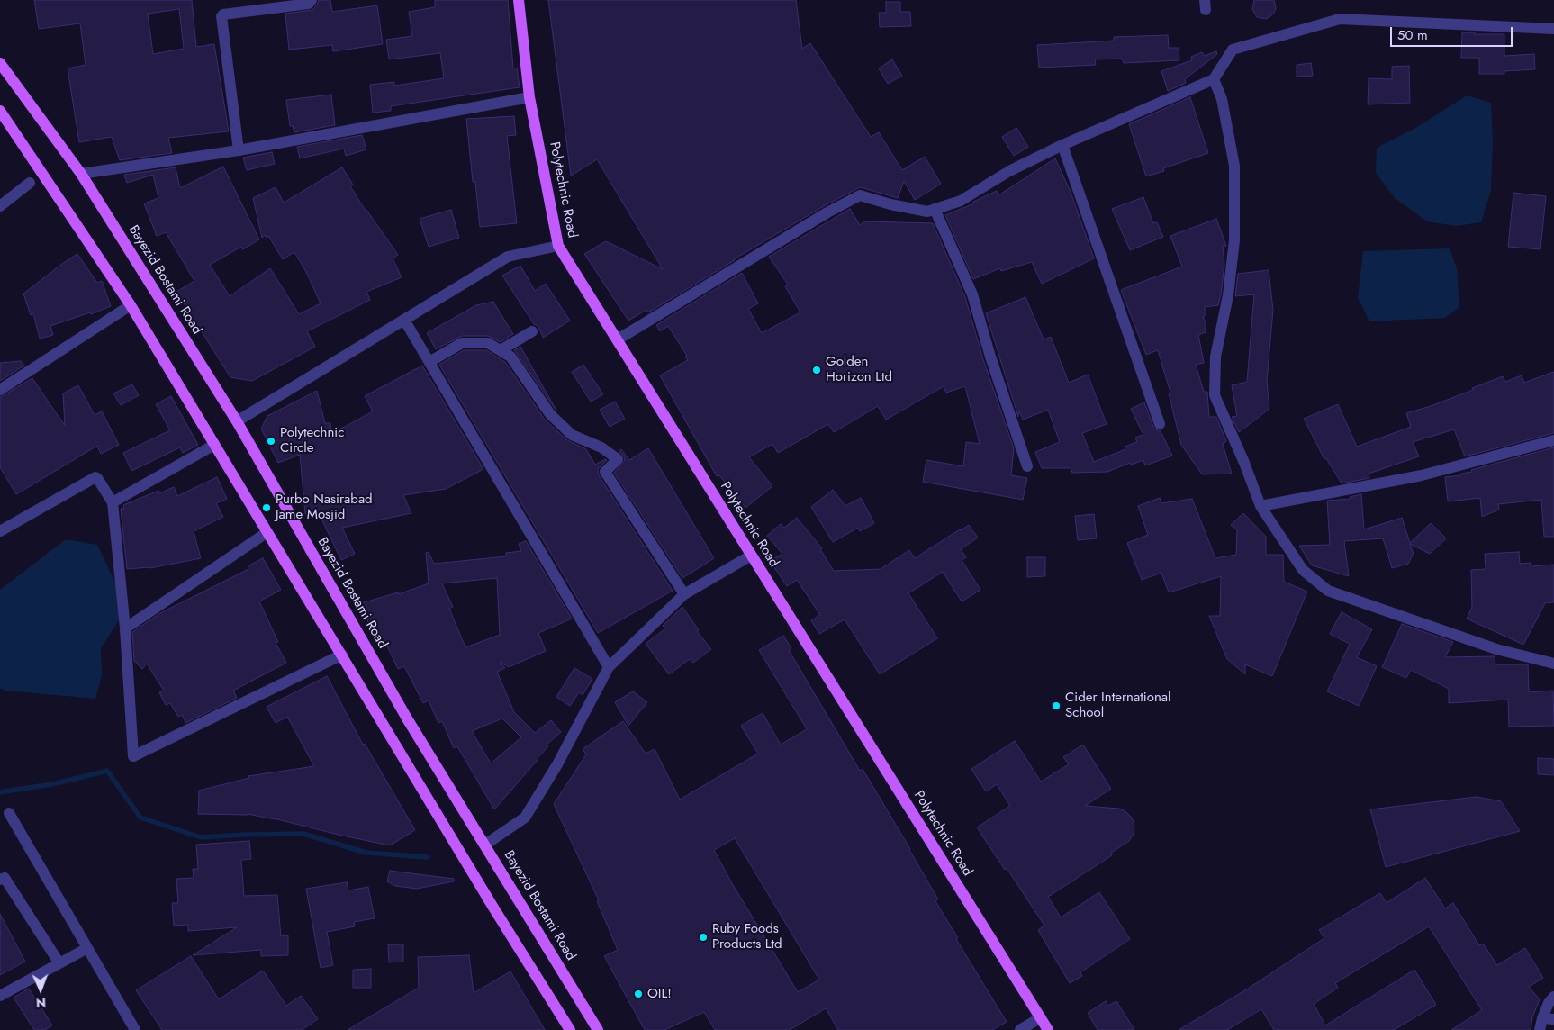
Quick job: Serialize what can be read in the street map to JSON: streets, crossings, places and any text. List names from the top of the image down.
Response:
{
  "streets": {
    "main road": ["Polytechnic Road", "Bayezid Bostami Road"]
  },
  "places": [
    "Golden Horizon Ltd",
    "Polytechnic Circle",
    "Purbo Nasirabad Jame Mosjid",
    "Cider International School",
    "Ruby Foods Products Ltd",
    "OIL!"
  ],
  "scale_bar": "50 m",
  "north": "bottom"
}
